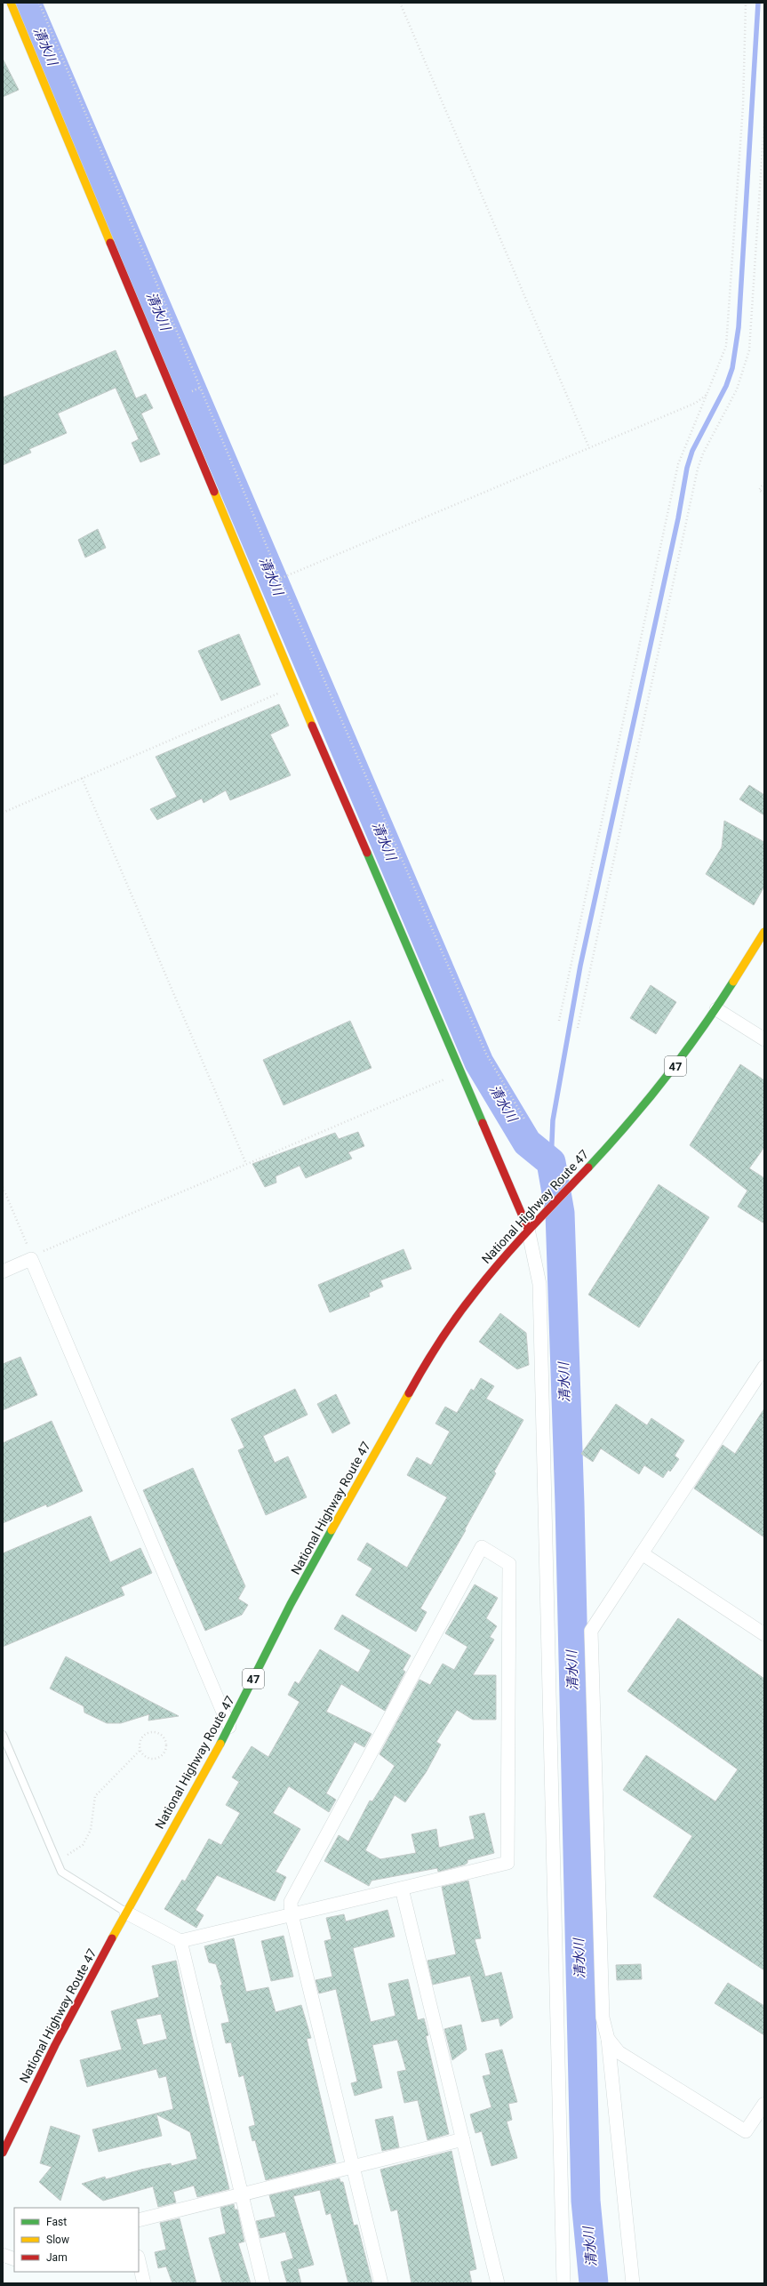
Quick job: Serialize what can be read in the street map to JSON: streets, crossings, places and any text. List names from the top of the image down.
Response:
{
  "streets": {
    "main road": ["47", "National Highway Route 47"]
  },
  "water": ["清水川"],
  "legend": ["Fast", "Slow", "Jam"]
}
